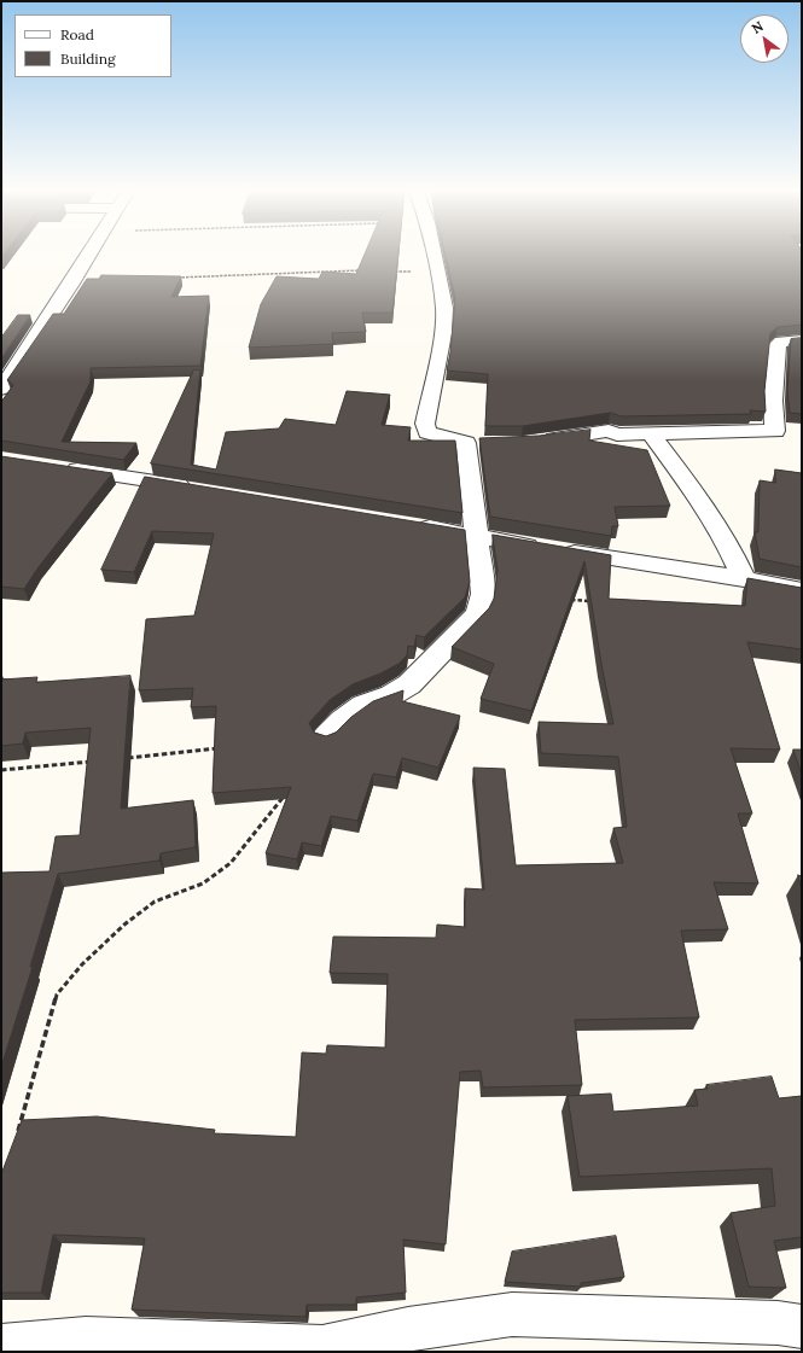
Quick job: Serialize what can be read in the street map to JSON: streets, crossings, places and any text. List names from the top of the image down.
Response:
{
  "legend": ["Road", "Building"],
  "north": "top left"
}
